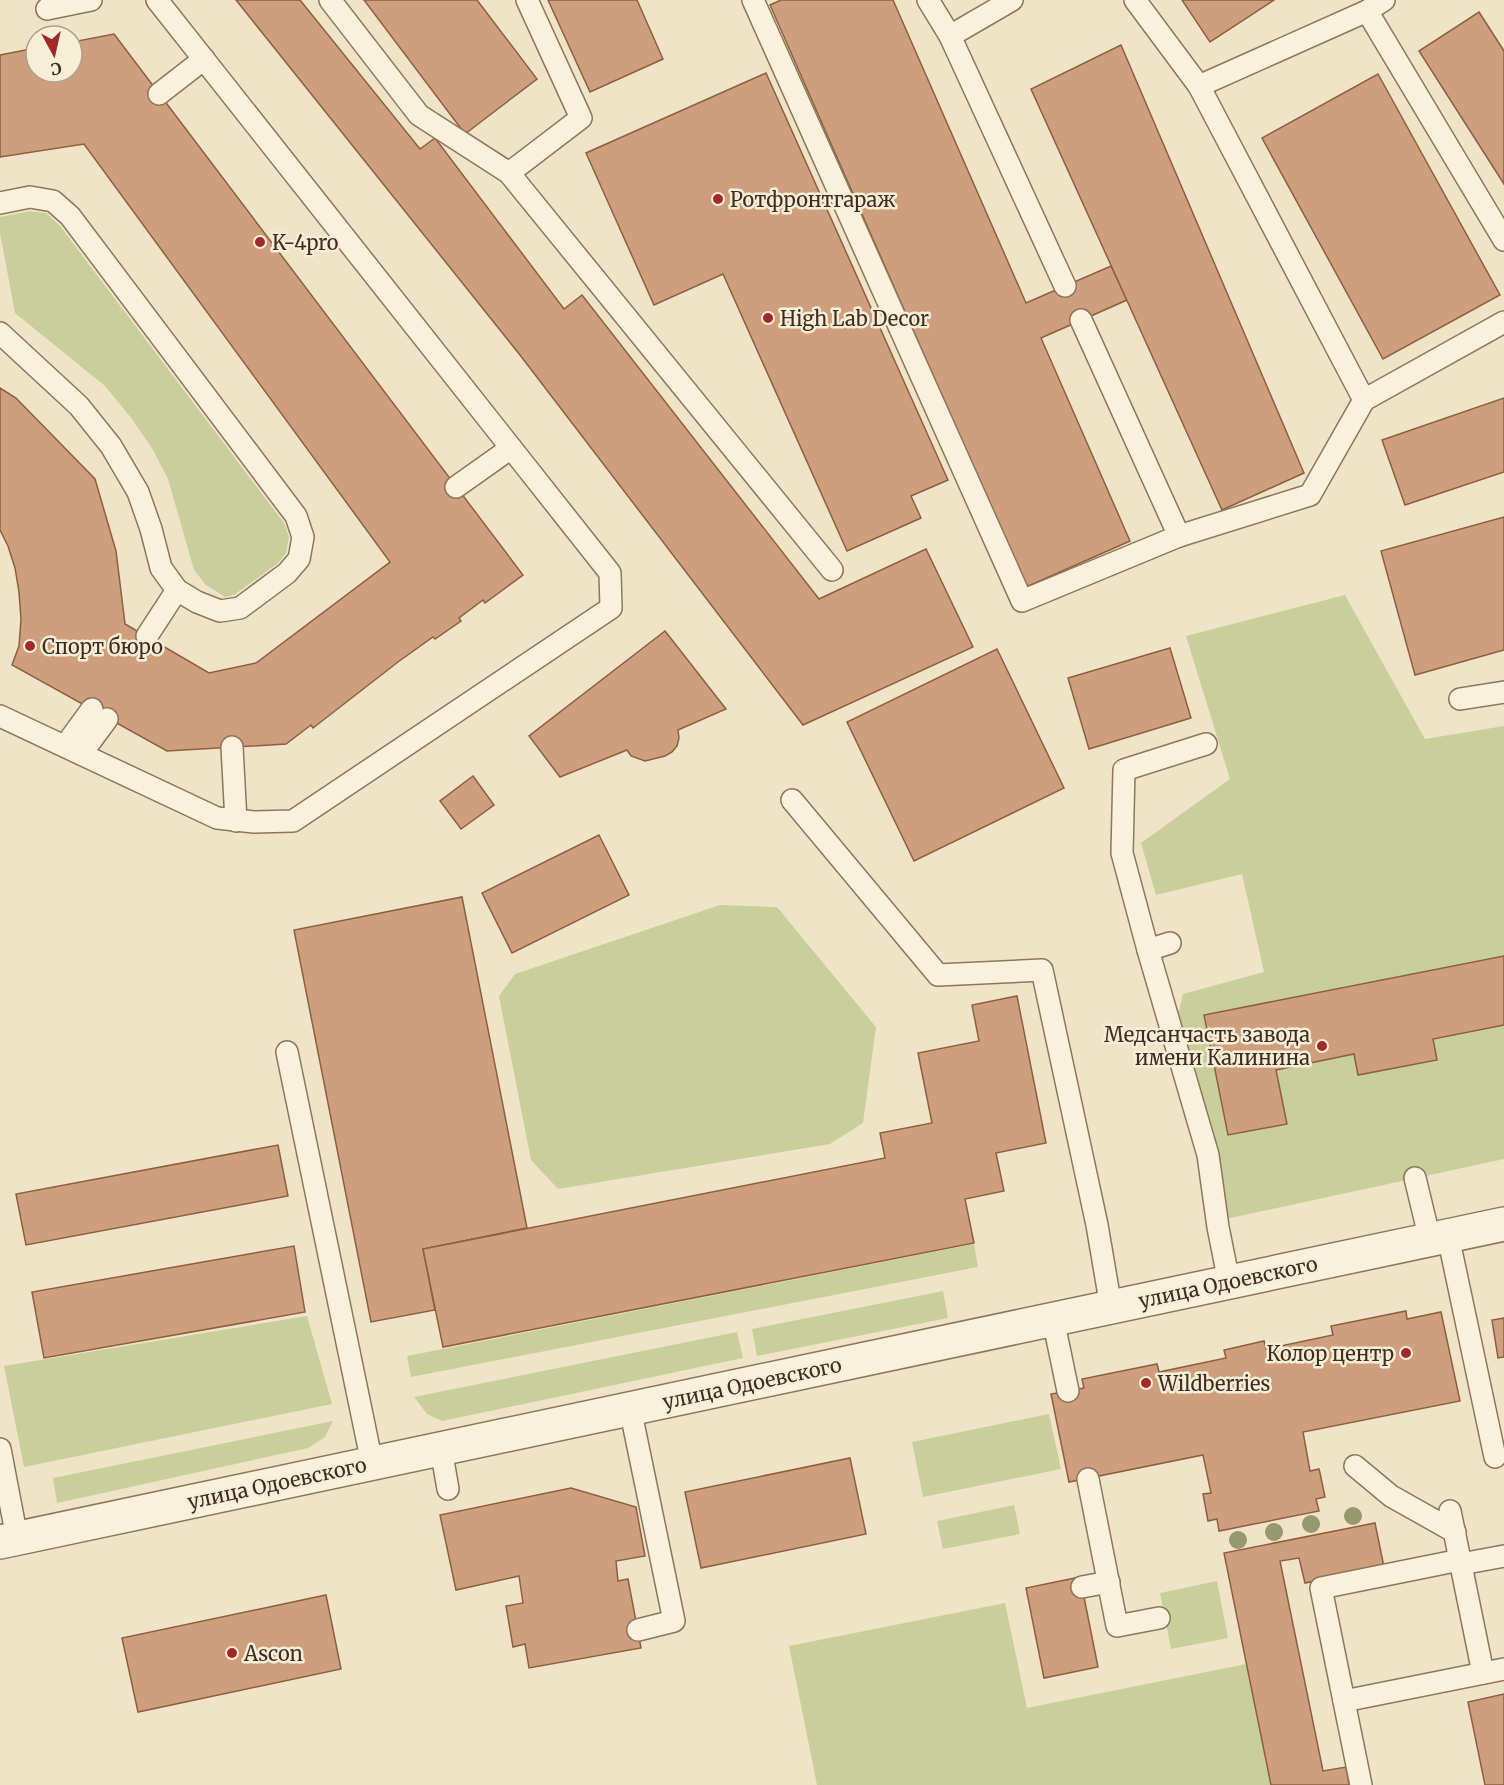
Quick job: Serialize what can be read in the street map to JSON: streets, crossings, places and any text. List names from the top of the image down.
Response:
{
  "streets": {
    "street": ["улица Одоевского"]
  },
  "places": [
    "Ротфронтгараж",
    "K-4pro",
    "High Lab Decor",
    "Спорт бюро",
    "Медсанчасть завода имени Калинина",
    "Колор центр",
    "Wildberries",
    "Ascon"
  ],
  "north": "bottom"
}
